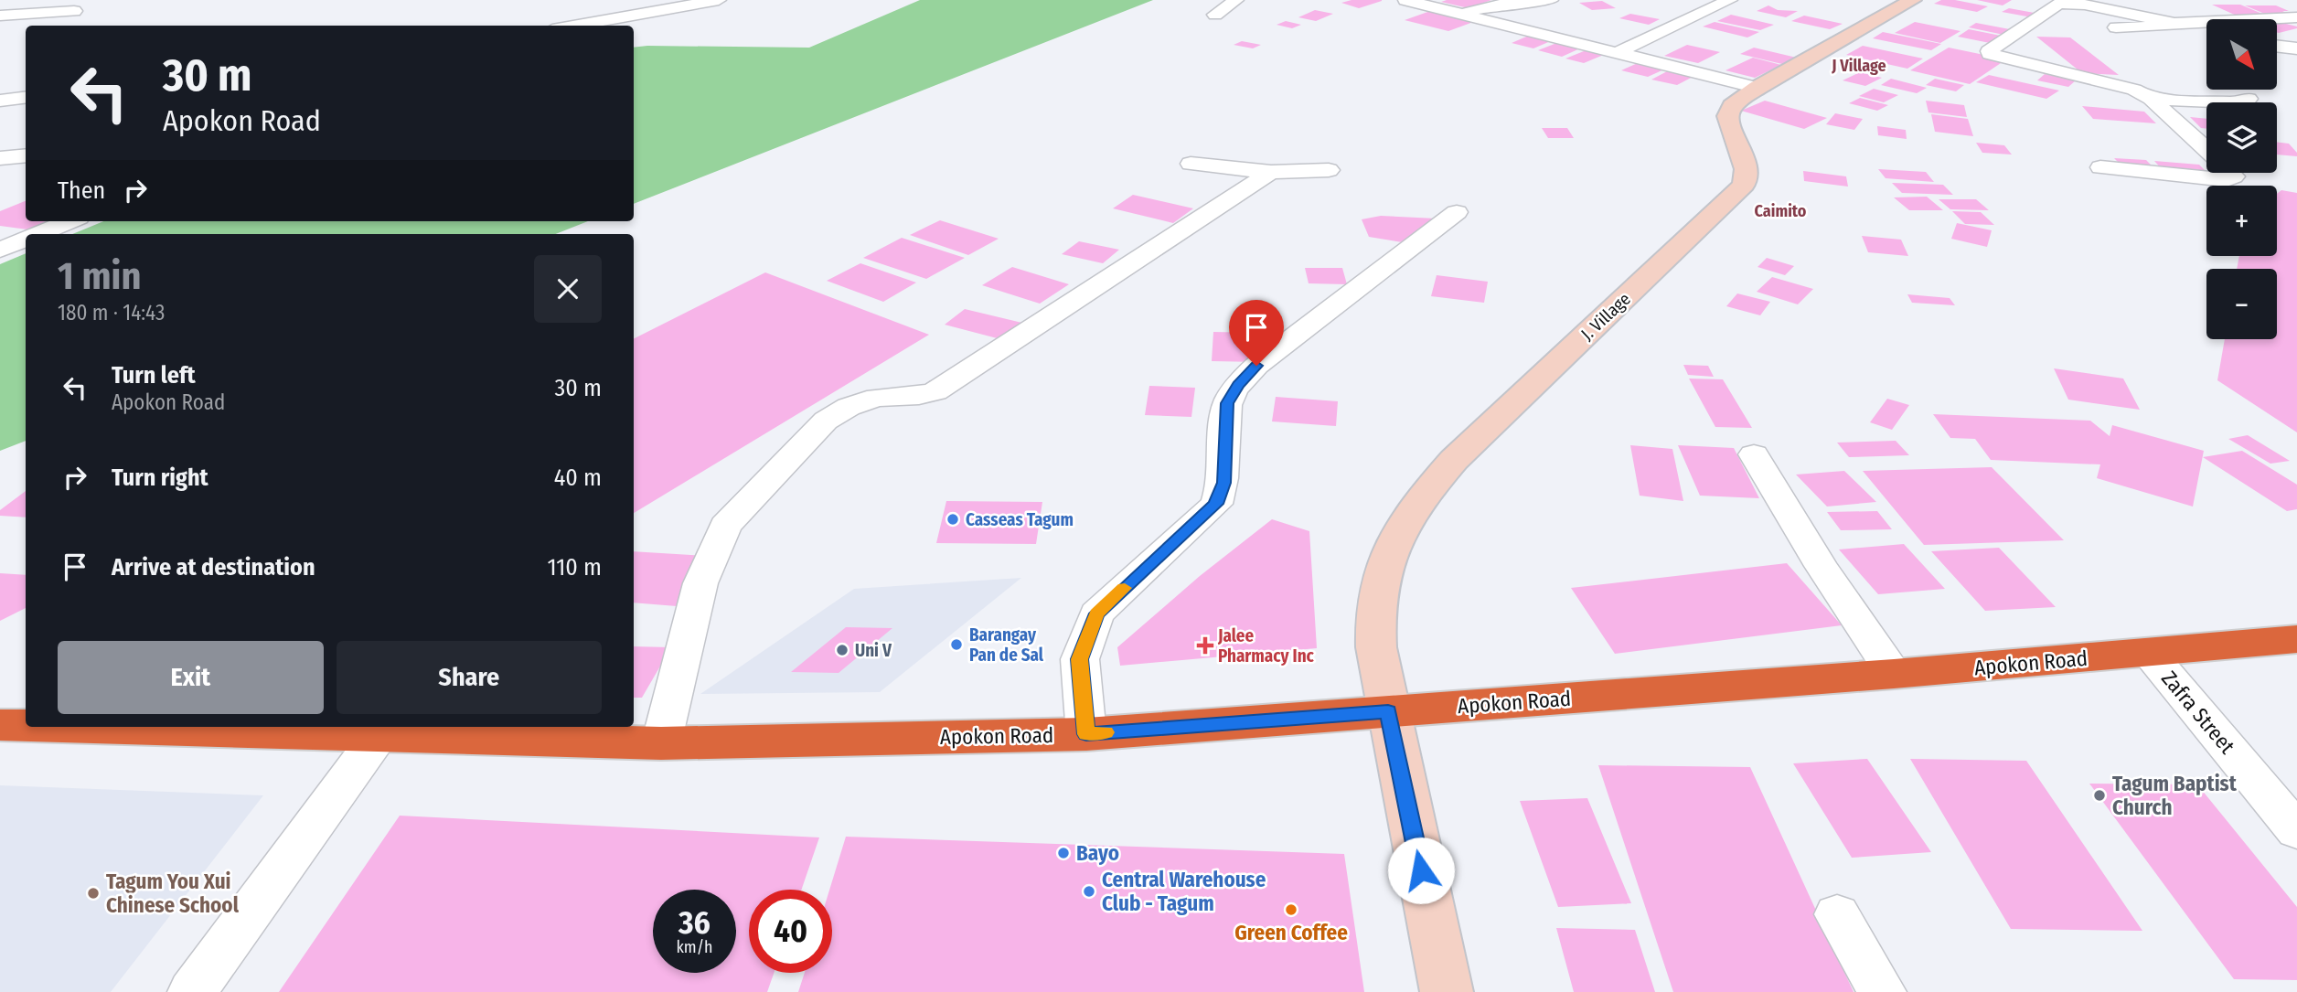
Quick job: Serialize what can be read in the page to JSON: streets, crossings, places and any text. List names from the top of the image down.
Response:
{
  "streets": {
    "highway": ["Apokon Road"],
    "street": ["J. Village", "Zafra Street"]
  },
  "crossings": [
    ["J. Village", "Apokon Road"],
    ["Apokon Road", "Zafra Street"]
  ],
  "districts": ["J Village", "Caimito"],
  "places": {
    "other": [
      "Casseas Tagum",
      "Barangay Pan de Sal",
      "Uni V",
      "Tagum Baptist Church",
      "Bayo",
      "Central Warehouse Club - Tagum",
      "Tagum You Xui Chinese School",
      "Green Coffee"
    ],
    "health": ["Jalee Pharmacy Inc"]
  },
  "north": "bottom right",
  "page": {
    "map_buttons": ["+", "−"],
    "turn": ["30 m", "Apokon Road"],
    "then": "Then",
    "heading": ["1 min", "180 m · 14:43"],
    "list": [
      {
        "name": "Turn left",
        "note": "Apokon Road",
        "value": "30 m"
      },
      {
        "name": "Turn right",
        "value": "40 m"
      },
      {
        "name": "Arrive at destination",
        "value": "110 m"
      }
    ],
    "buttons": ["Exit", "Share"],
    "speed": "36 km/h",
    "limit": "40"
  }
}
